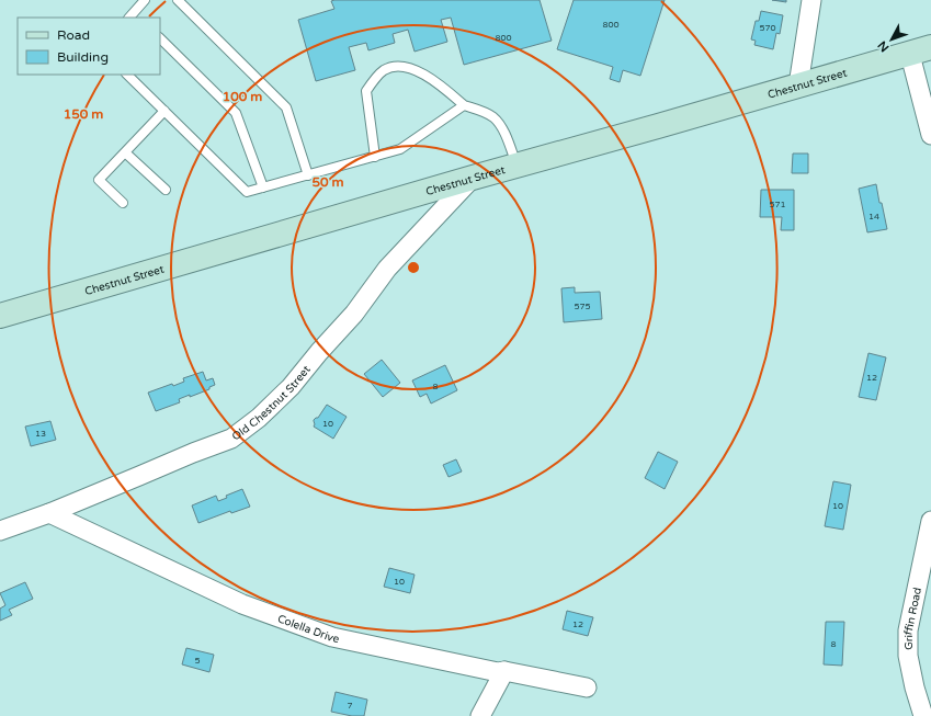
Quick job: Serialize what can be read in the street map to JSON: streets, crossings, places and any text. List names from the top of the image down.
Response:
{
  "streets": {
    "main road": ["Chestnut Street"],
    "street": ["Old Chestnut Street", "Griffin Road", "Colella Drive"]
  },
  "crossings": [
    ["Chestnut Street", "Old Chestnut Street"],
    ["Old Chestnut Street", "Colella Drive"]
  ],
  "house_numbers": [
    "800",
    "570",
    "800",
    "571",
    "14",
    "575",
    "12",
    "8",
    "10",
    "13",
    "10",
    "10",
    "12",
    "8",
    "5",
    "7"
  ],
  "legend": ["Road", "Building"],
  "north": "bottom left",
  "rings": ["100 m", "150 m", "50 m"]
}
